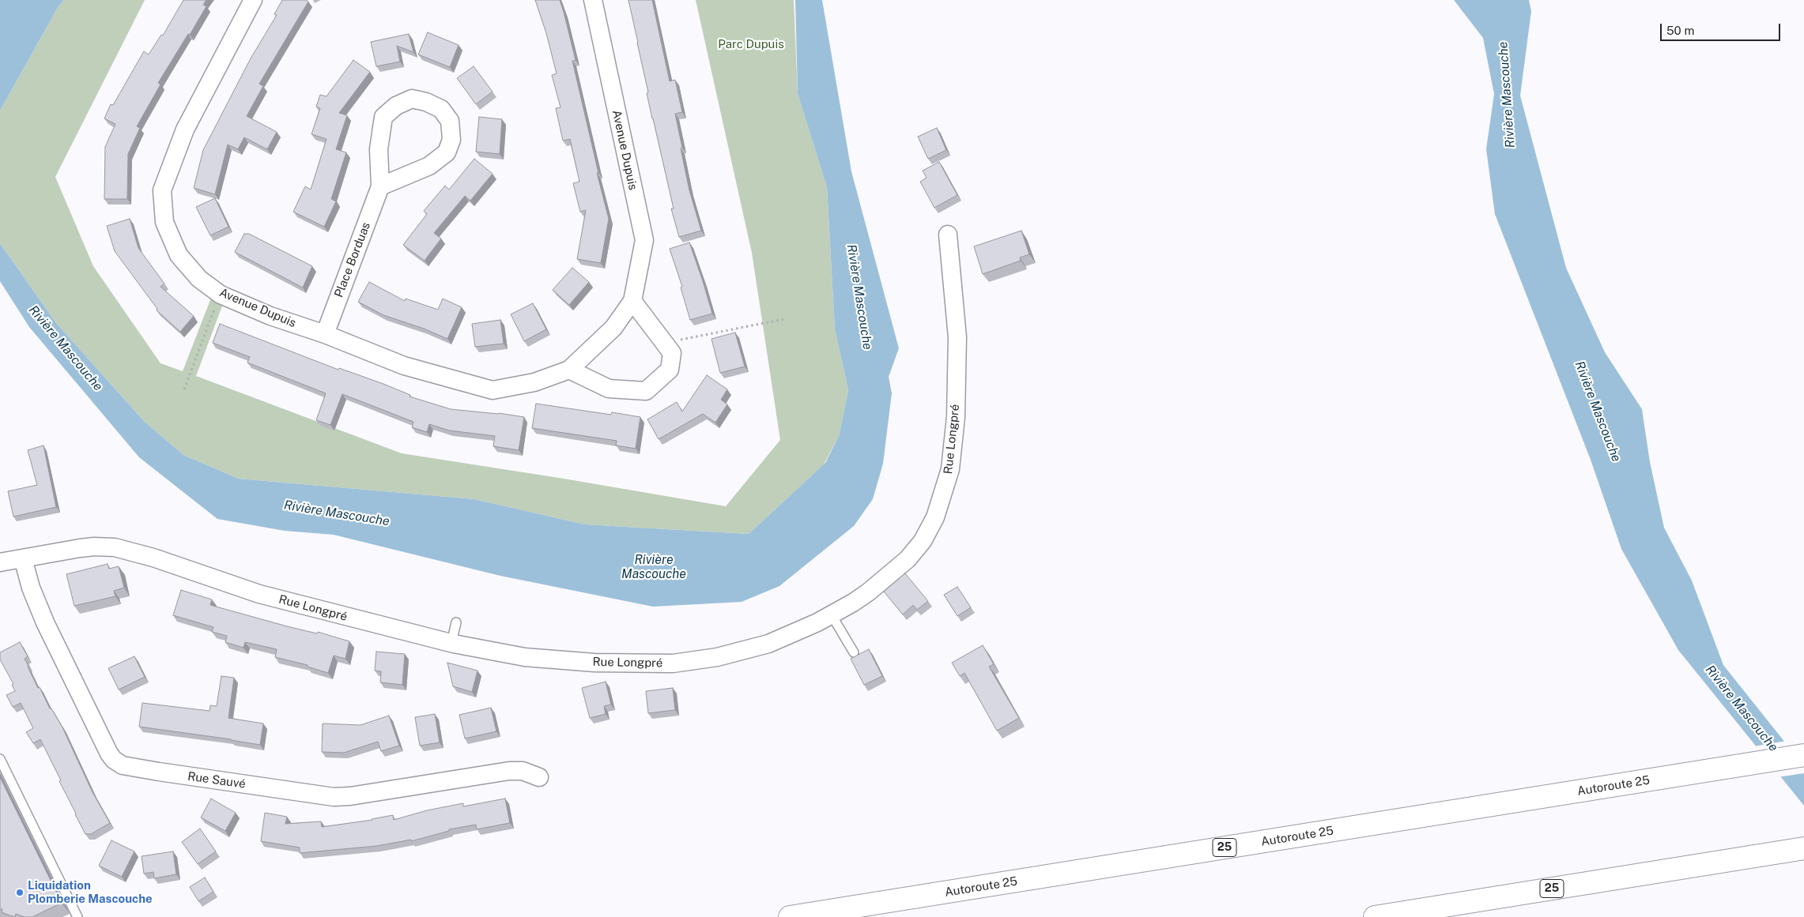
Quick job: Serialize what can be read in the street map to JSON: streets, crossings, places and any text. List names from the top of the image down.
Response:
{
  "streets": {
    "highway": ["Autoroute 25", "25"],
    "street": [
      "Avenue Dupuis",
      "Place Borduas",
      "Rue Longpré",
      "Rue Sauvé"
    ]
  },
  "crossings": [
    ["Avenue Dupuis", "Place Borduas"],
    ["Rue Longpré", "Rue Sauvé"]
  ],
  "water": ["Rivière Mascouche"],
  "parks": ["Parc Dupuis"],
  "places": ["Liquidation Plomberie Mascouche"],
  "scale_bar": "50 m"
}
